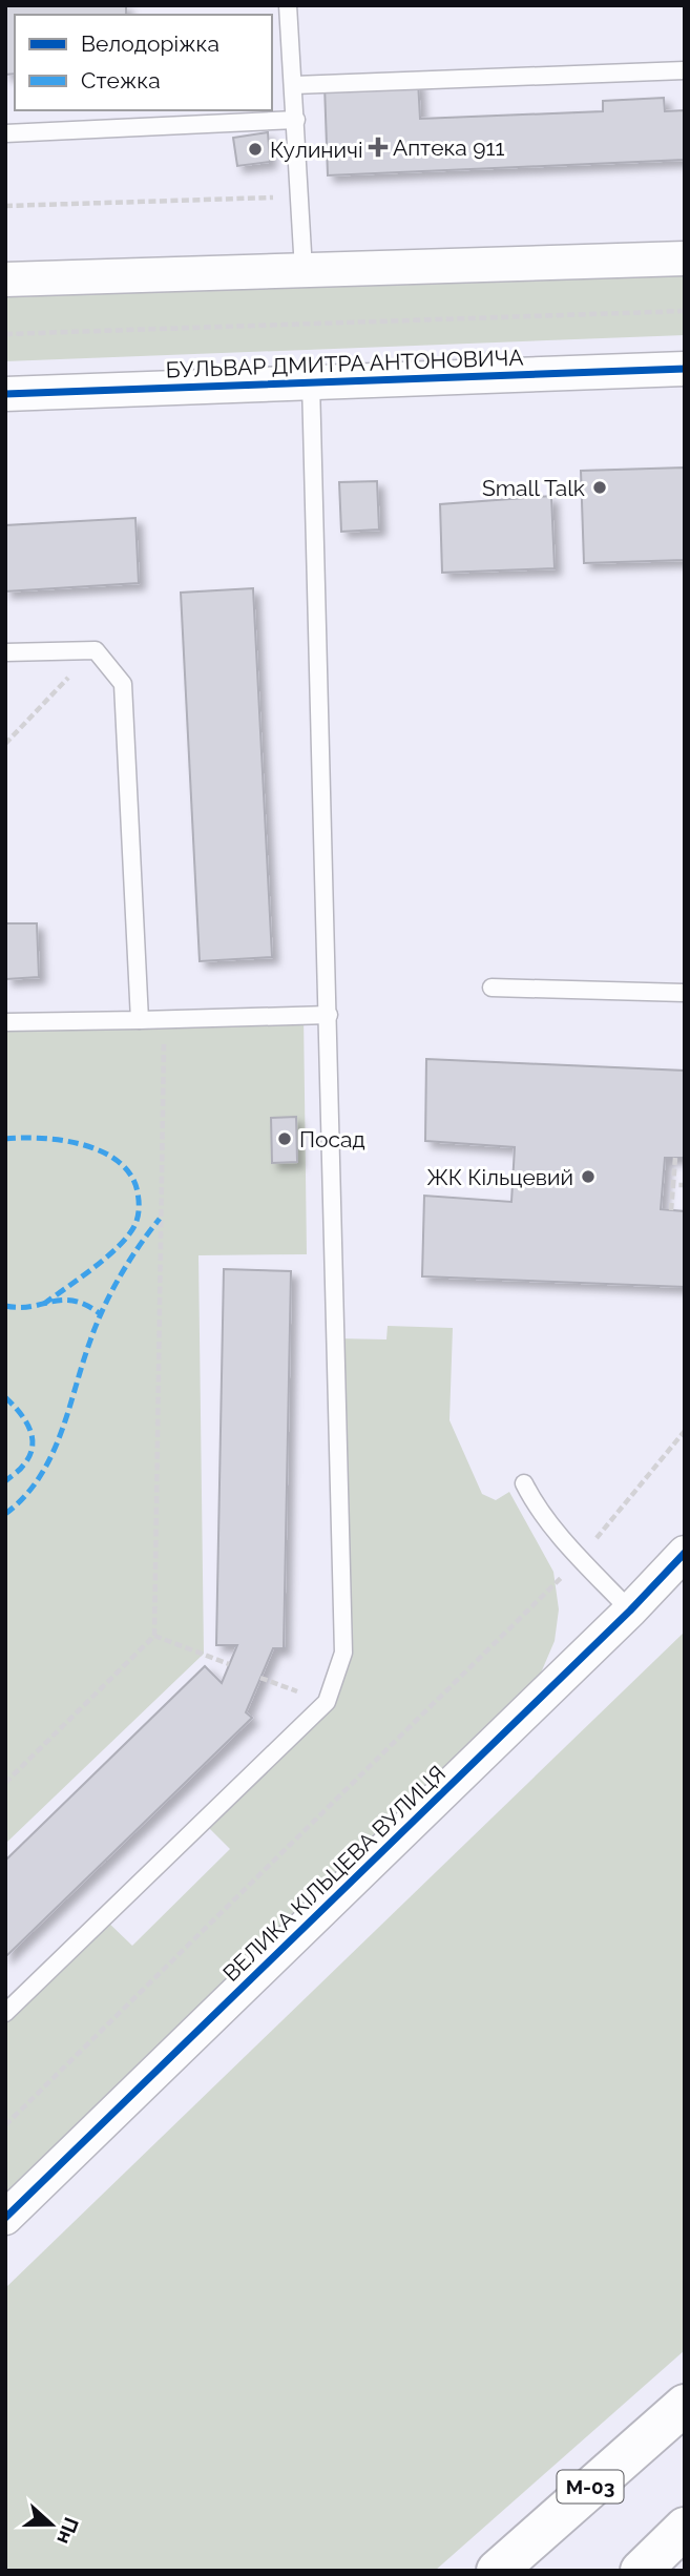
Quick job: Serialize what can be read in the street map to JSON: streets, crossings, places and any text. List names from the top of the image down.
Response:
{
  "streets": {
    "highway": ["М-03"],
    "street": ["БУЛЬВАР ДМИТРА АНТОНОВИЧА", "ВЕЛИКА КІЛЬЦЕВА ВУЛИЦЯ"]
  },
  "places": {
    "health": ["Аптека 911"],
    "other": [
      "Кулиничі",
      "Small Talk",
      "Посад",
      "ЖК Кільцевий"
    ]
  },
  "legend": ["Велодоріжка", "Стежка"],
  "north": "right"
}
